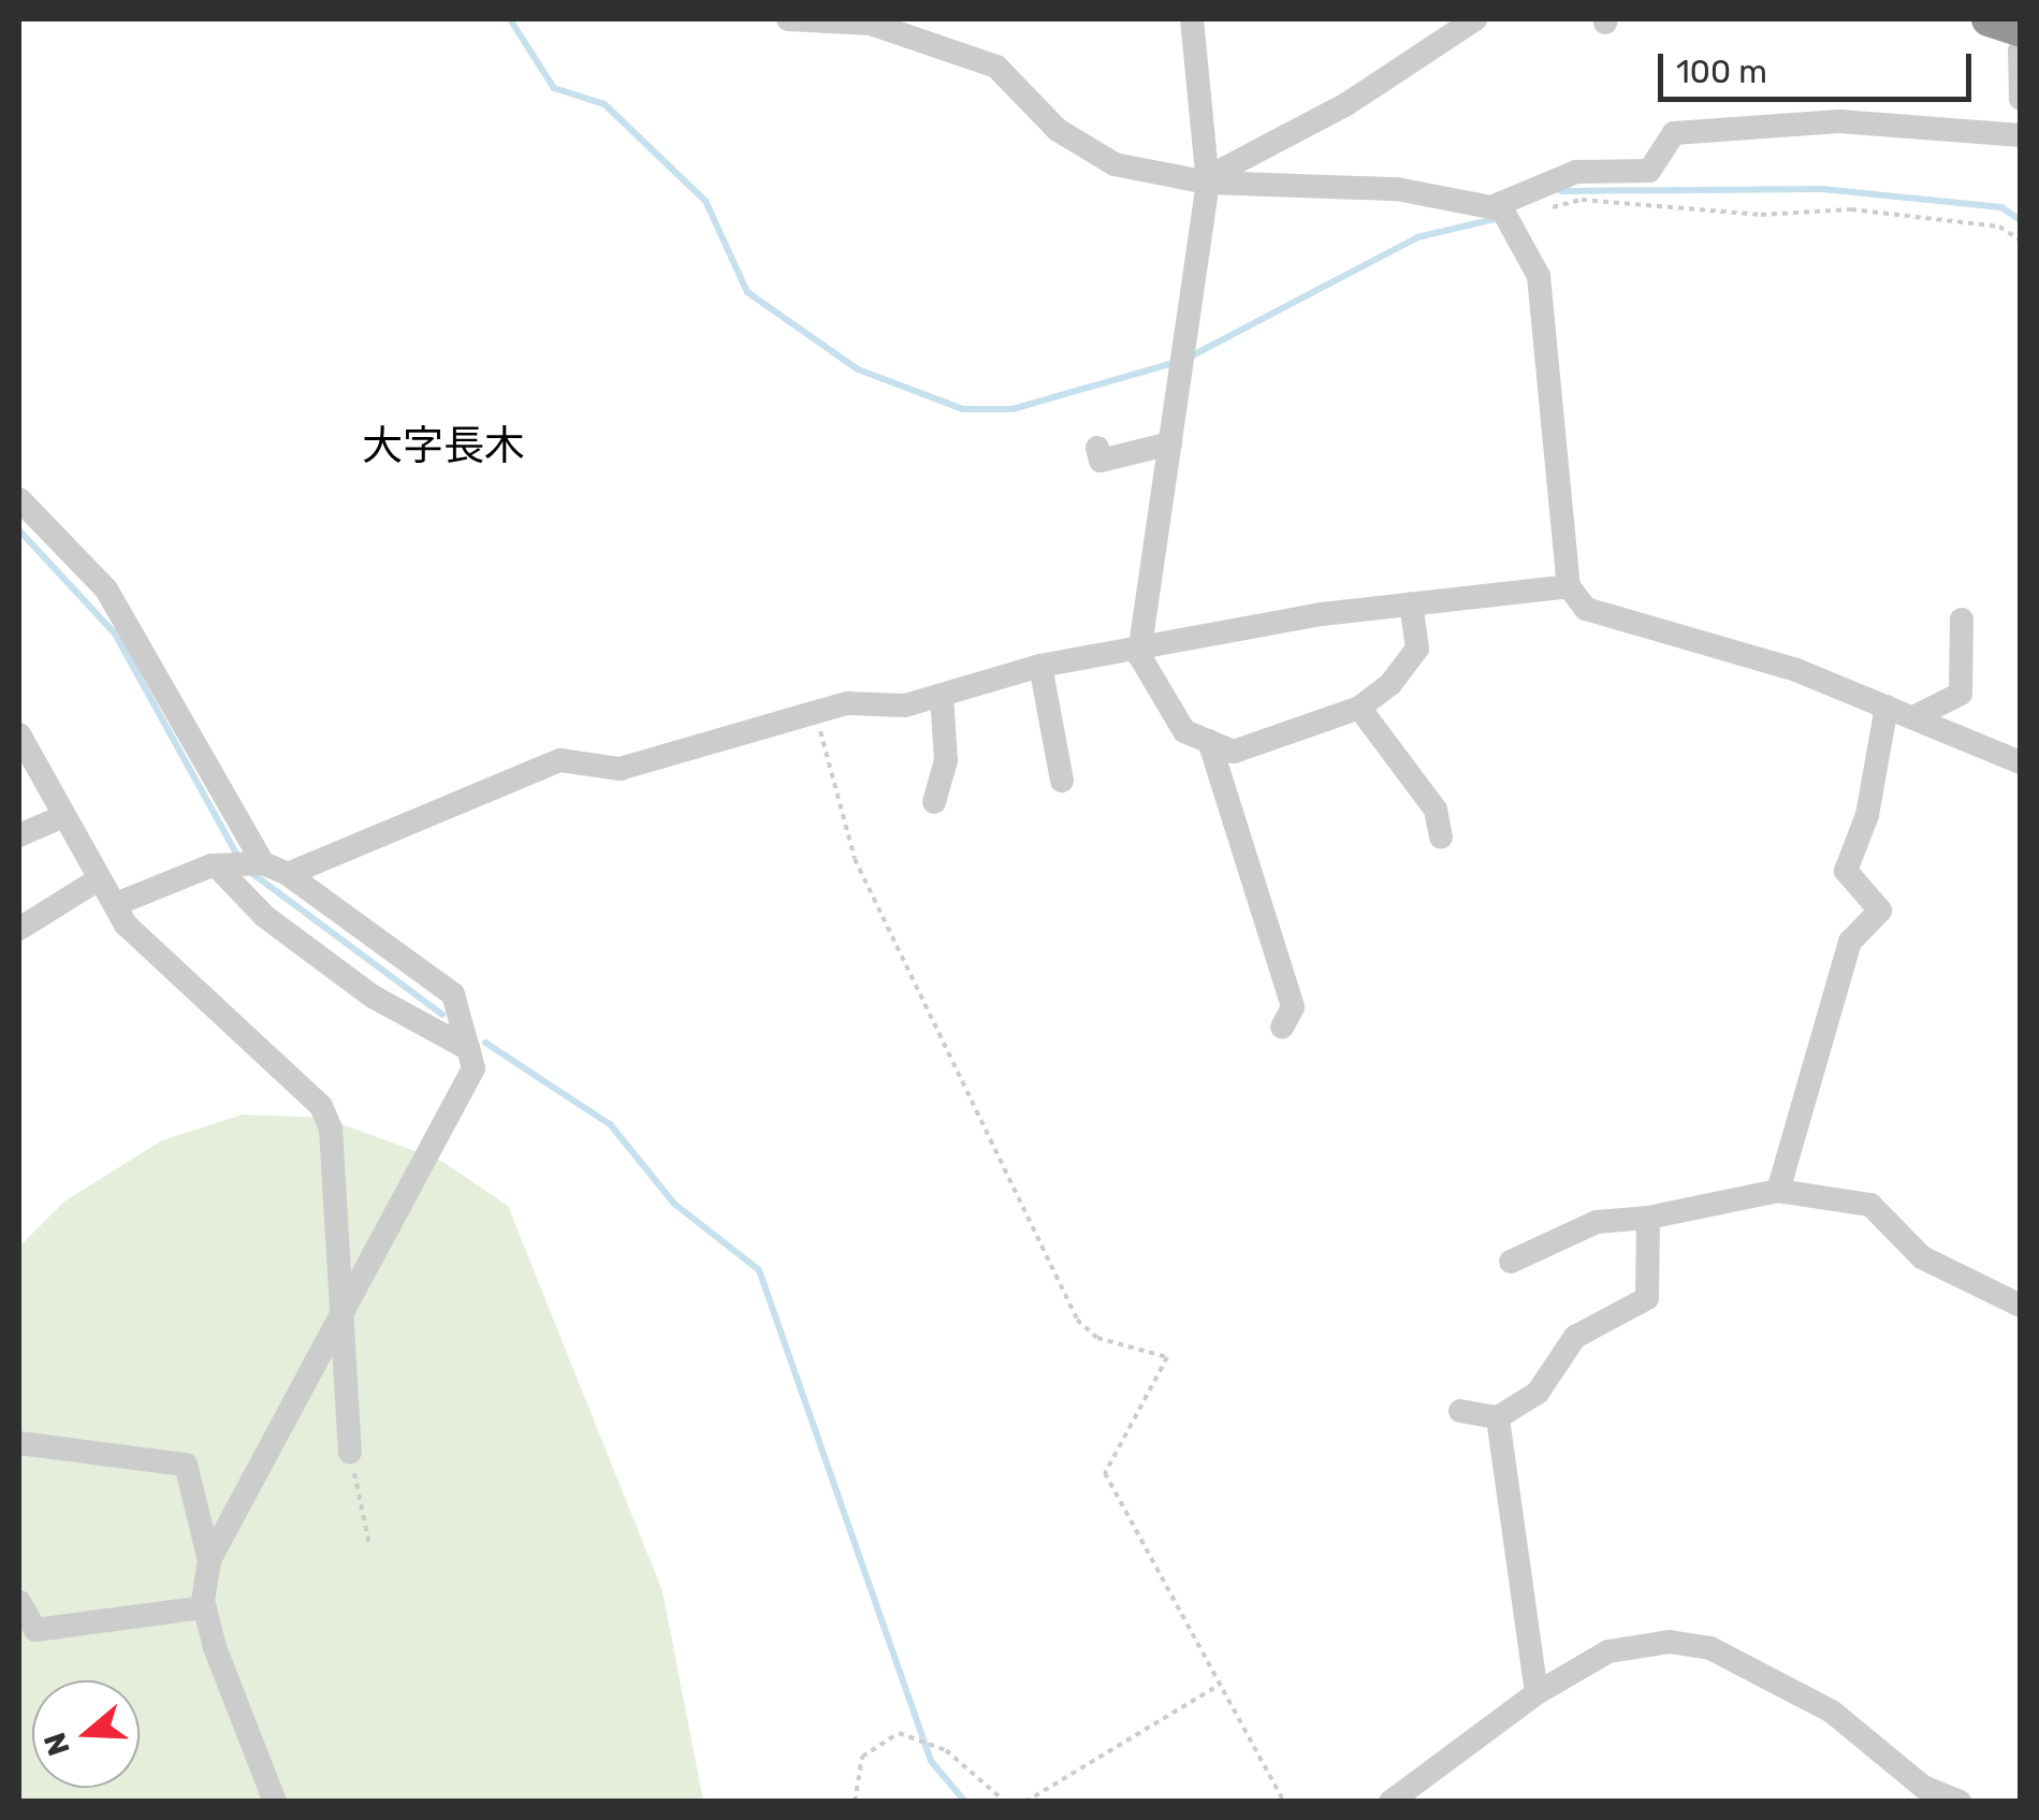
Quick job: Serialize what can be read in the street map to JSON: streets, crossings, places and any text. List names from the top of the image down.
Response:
{
  "districts": ["大字長木"],
  "scale_bar": "100 m",
  "north": "left"
}
